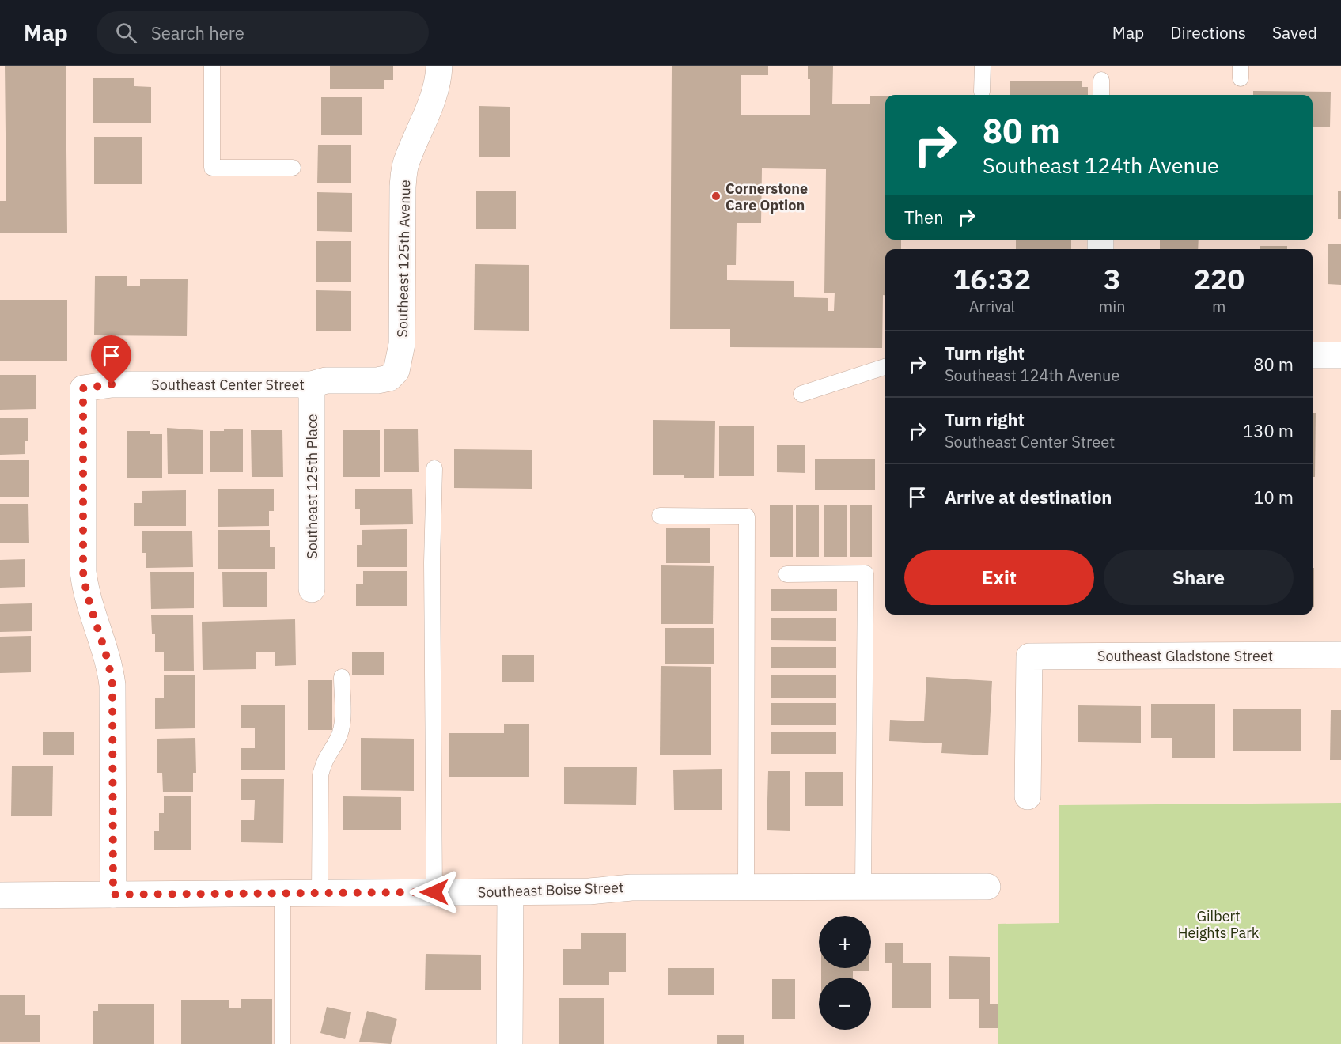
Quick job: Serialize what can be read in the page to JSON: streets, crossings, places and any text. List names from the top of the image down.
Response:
{
  "streets": {
    "street": [
      "Southeast 125th Avenue",
      "Southeast Center Street",
      "Southeast 125th Place",
      "Southeast Gladstone Street",
      "Southeast Boise Street"
    ]
  },
  "crossings": [
    ["Southeast 125th Avenue", "Southeast Center Street"],
    ["Southeast Center Street", "Southeast 125th Place"],
    ["Southeast Center Street", "Southeast Boise Street"]
  ],
  "parks": ["Gilbert Heights Park"],
  "places": ["Cornerstone Care Option"],
  "page": {
    "header": "Map",
    "search": "Search here",
    "nav": ["Map", "Directions", "Saved"],
    "turn": ["80 m", "Southeast 124th Avenue"],
    "then": "Then",
    "eta": [
      "16:32",
      "Arrival",
      "3",
      "min",
      "220",
      "m"
    ],
    "list": [
      {
        "name": "Turn right",
        "note": "Southeast 124th Avenue",
        "value": "80 m"
      },
      {
        "name": "Turn right",
        "note": "Southeast Center Street",
        "value": "130 m"
      },
      {
        "name": "Arrive at destination",
        "value": "10 m"
      }
    ],
    "buttons": ["Exit", "Share"],
    "map_buttons": ["+", "−"]
  }
}
